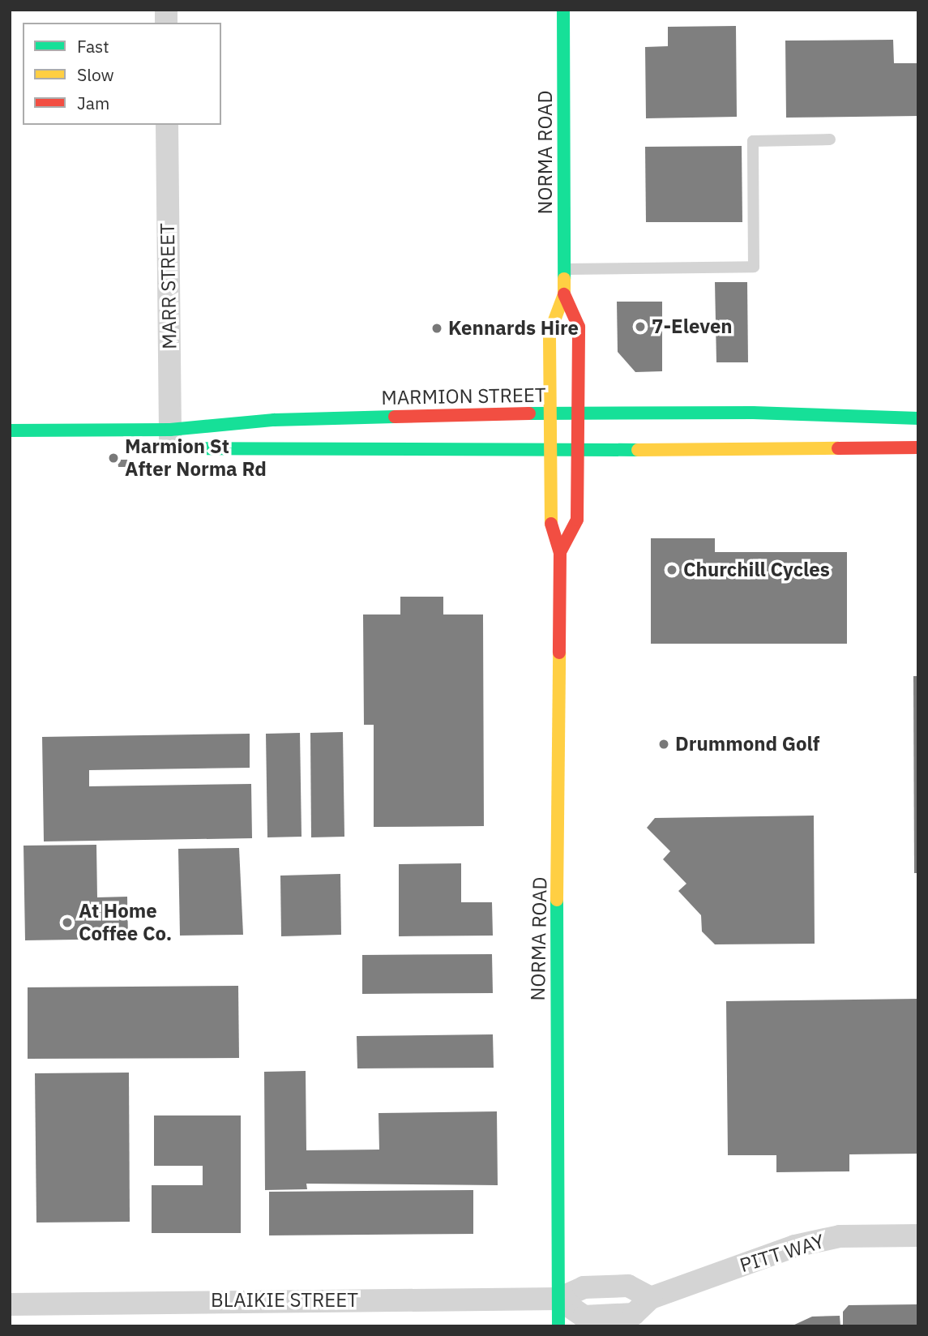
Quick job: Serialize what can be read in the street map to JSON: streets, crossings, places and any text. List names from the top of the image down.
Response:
{
  "streets": {
    "main road": ["NORMA ROAD", "MARMION STREET"],
    "street": ["MARR STREET", "PITT WAY", "BLAIKIE STREET"]
  },
  "crossings": [
    ["NORMA ROAD", "MARMION STREET"],
    ["NORMA ROAD", "PITT WAY"],
    ["NORMA ROAD", "BLAIKIE STREET"],
    ["MARR STREET", "MARMION STREET"],
    ["PITT WAY", "BLAIKIE STREET"]
  ],
  "places": [
    "7-Eleven",
    "Kennards Hire",
    "Marmion St After Norma Rd",
    "Churchill Cycles",
    "Drummond Golf",
    "At Home Coffee Co."
  ],
  "legend": ["Fast", "Slow", "Jam"]
}
